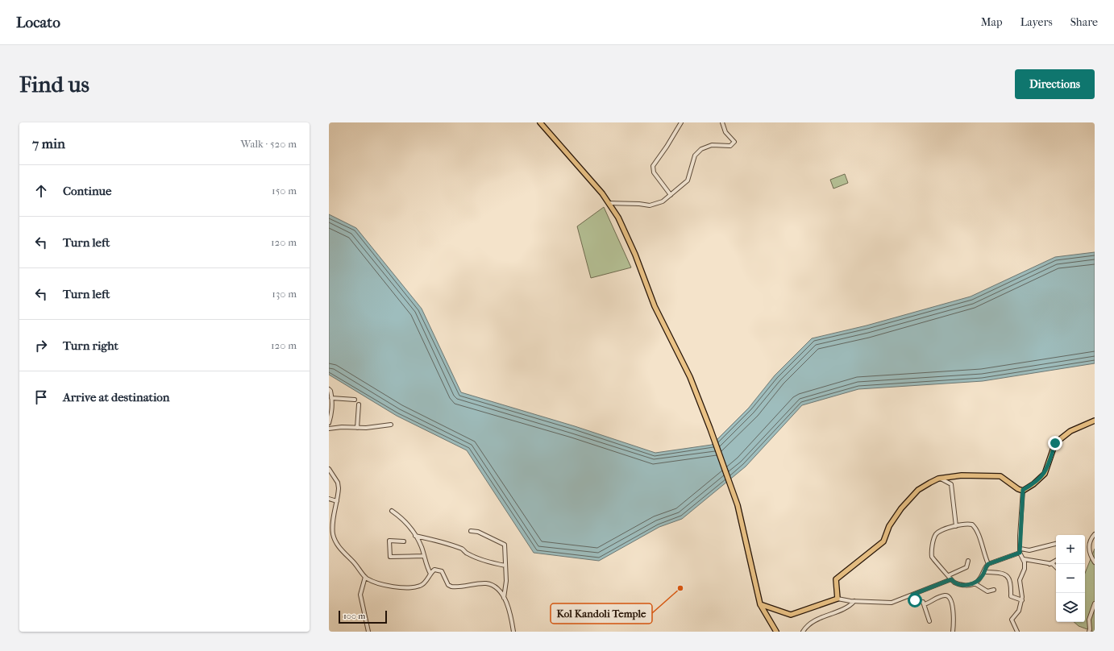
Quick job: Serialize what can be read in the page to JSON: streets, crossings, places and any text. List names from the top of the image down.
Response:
{
  "places": ["Kol Kandoli Temple"],
  "scale_bar": "100 m",
  "page": {
    "header": "Locato",
    "nav": ["Map", "Layers", "Share"],
    "buttons": "Directions",
    "title": "Find us",
    "heading": ["7 min", "Walk · 520 m"],
    "list": [
      ["Continue", "150 m"],
      ["Turn left", "120 m"],
      ["Turn left", "130 m"],
      ["Turn right", "120 m"],
      "Arrive at destination"
    ],
    "map_buttons": ["+", "−"],
    "scale": "100 m"
  }
}
